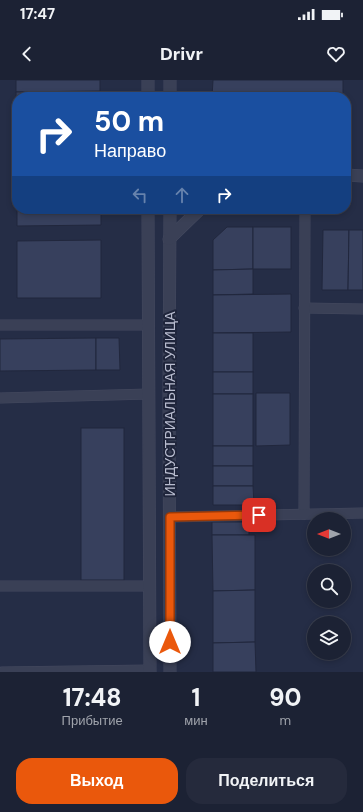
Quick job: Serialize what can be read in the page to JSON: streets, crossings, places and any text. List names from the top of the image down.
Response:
{
  "streets": {
    "street": ["ИНДУСТРИАЛЬНАЯ УЛИЦА"]
  },
  "north": "left",
  "page": {
    "status": "17:47",
    "header": "Drivr",
    "turn": ["50 m", "Направо"],
    "eta": [
      "17:48",
      "Прибытие",
      "1",
      "мин",
      "90",
      "m"
    ],
    "buttons": ["Выход", "Поделиться"]
  }
}
